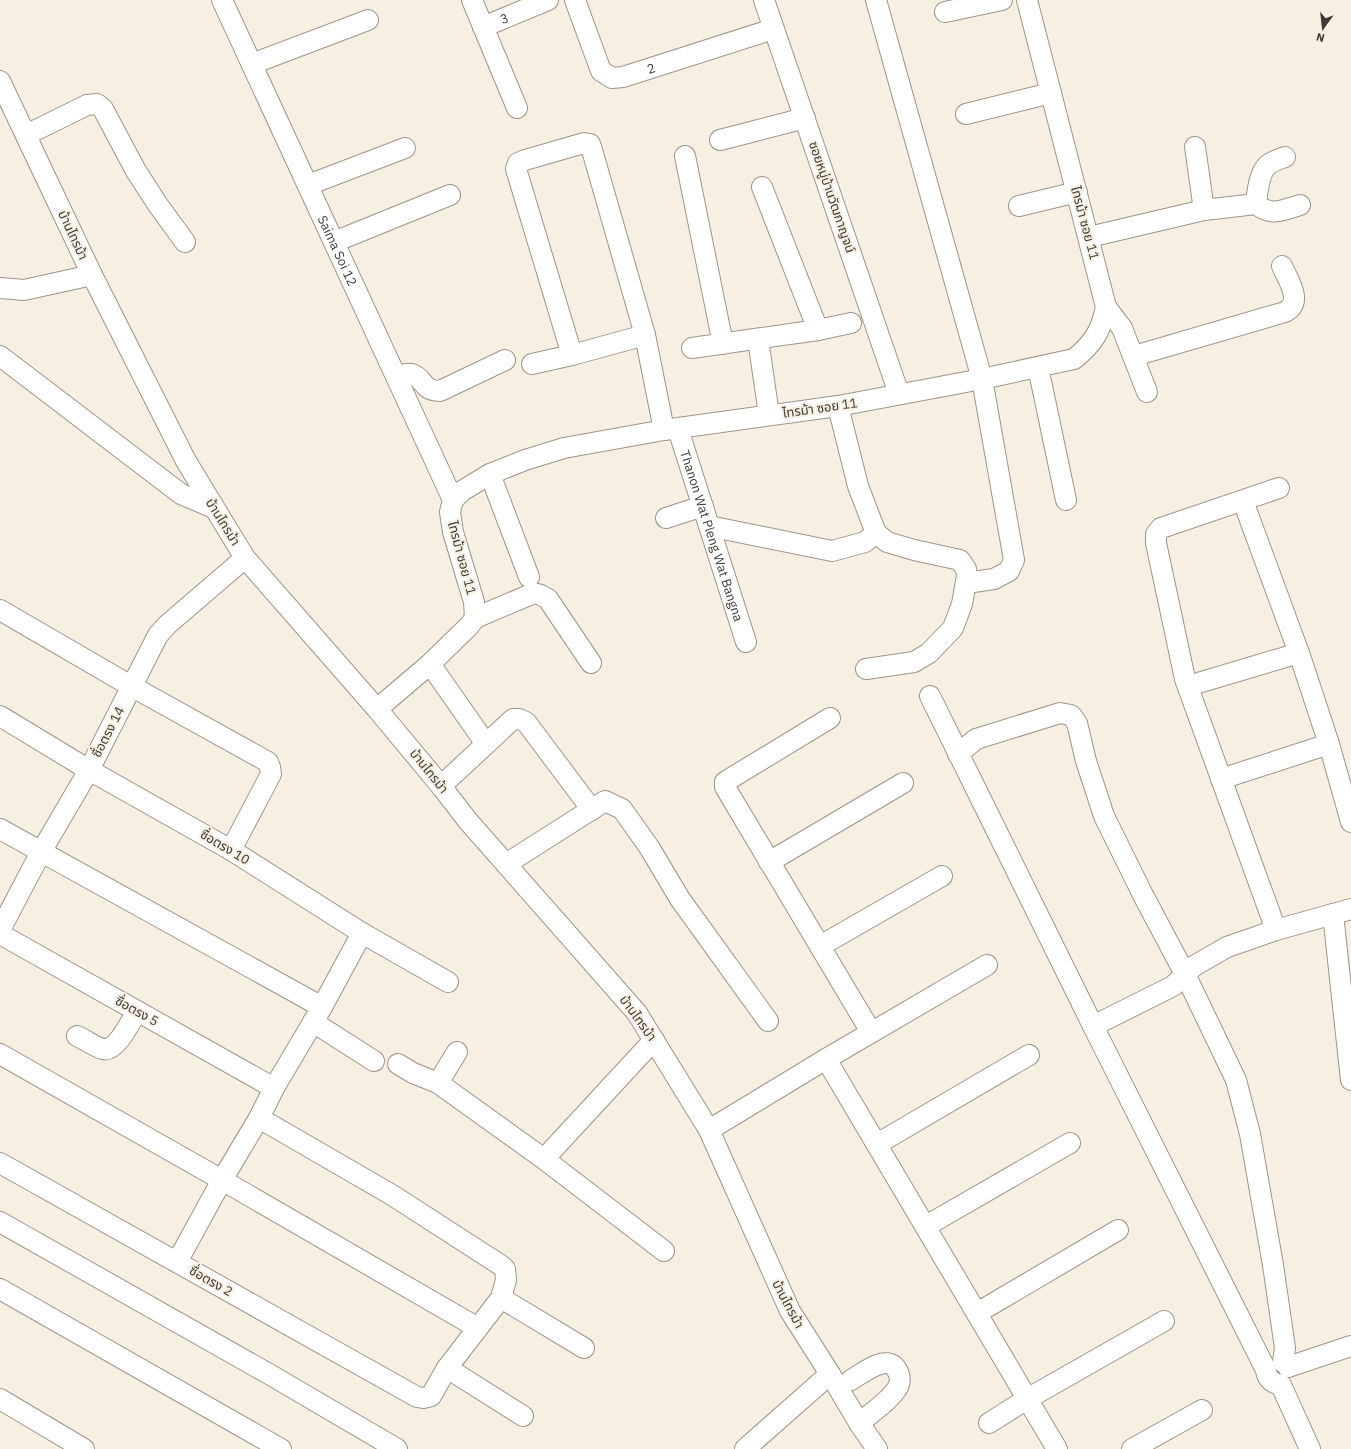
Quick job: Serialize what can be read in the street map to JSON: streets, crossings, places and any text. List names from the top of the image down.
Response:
{
  "streets": {
    "street": [
      "3",
      "2",
      "ซอยหมู่บ้านวัฒกาญจน์",
      "ไทรม้า ซอย 11",
      "บ้านไทรม้า",
      "Saima Soi 12",
      "Thanon Wat Pleng Wat Bangna",
      "ซื่อตรง 14",
      "ซื่อตรง 10",
      "ซื่อตรง 5",
      "ซื่อตรง 2"
    ]
  },
  "crossings": [
    ["2", "ซอยหมู่บ้านวัฒกาญจน์"],
    ["ซอยหมู่บ้านวัฒกาญจน์", "ไทรม้า ซอย 11"],
    ["ไทรม้า ซอย 11", "Saima Soi 12"],
    ["ไทรม้า ซอย 11", "Thanon Wat Pleng Wat Bangna"],
    ["บ้านไทรม้า", "ซื่อตรง 14"],
    ["ซื่อตรง 14", "ซื่อตรง 10"]
  ],
  "north": "bottom"
}
